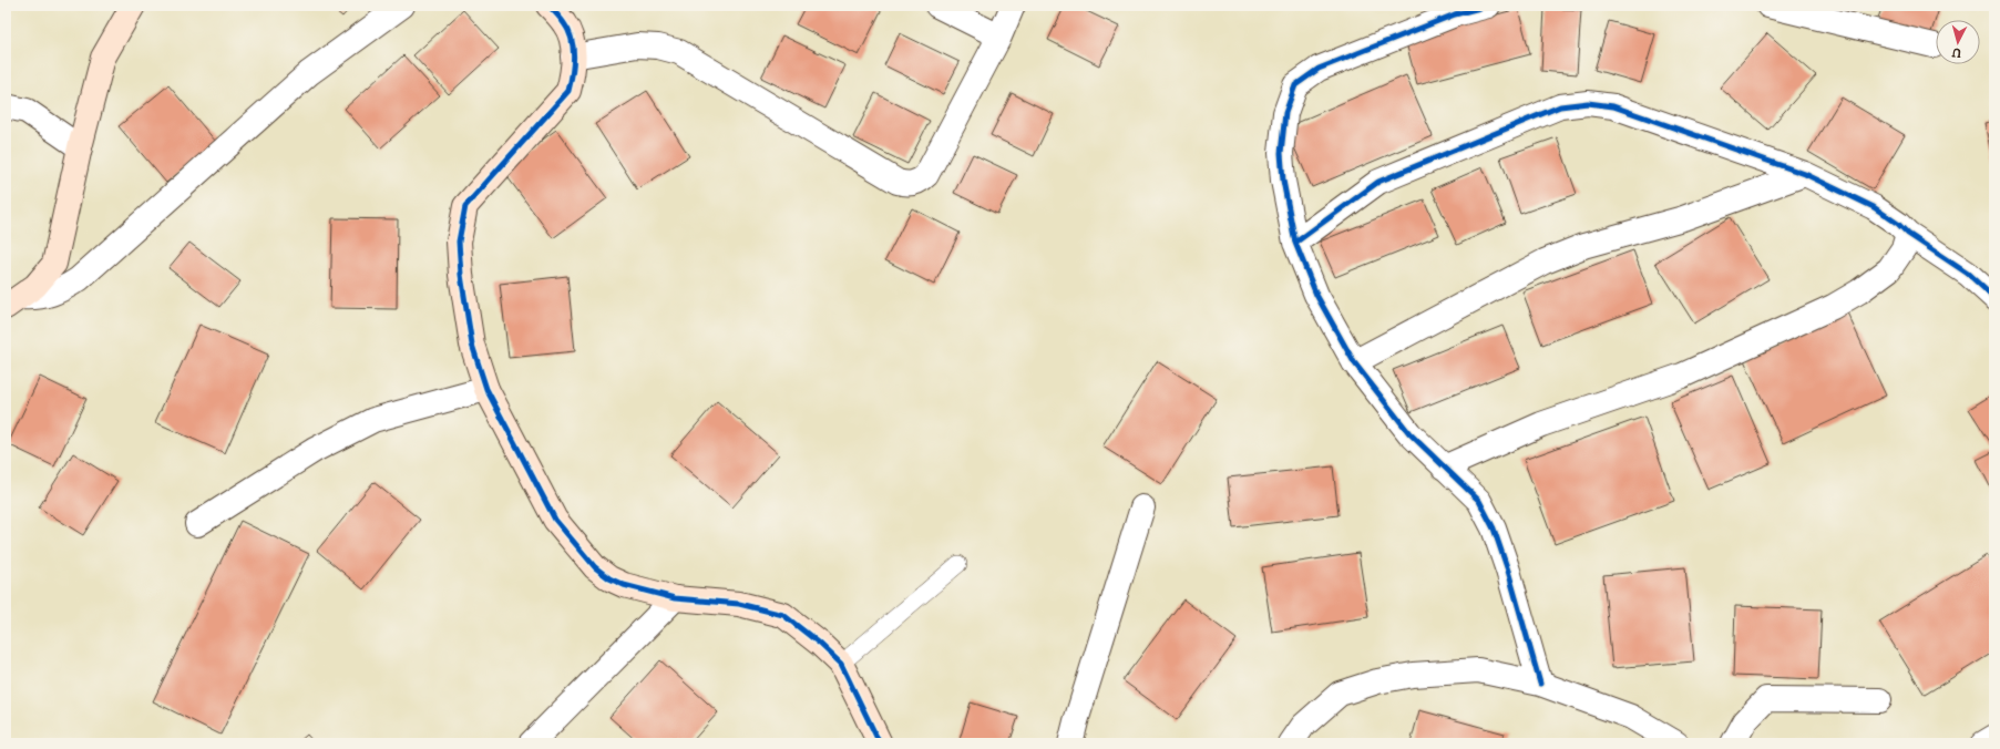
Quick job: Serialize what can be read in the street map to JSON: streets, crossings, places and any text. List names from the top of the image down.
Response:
{
  "north": "bottom"
}
